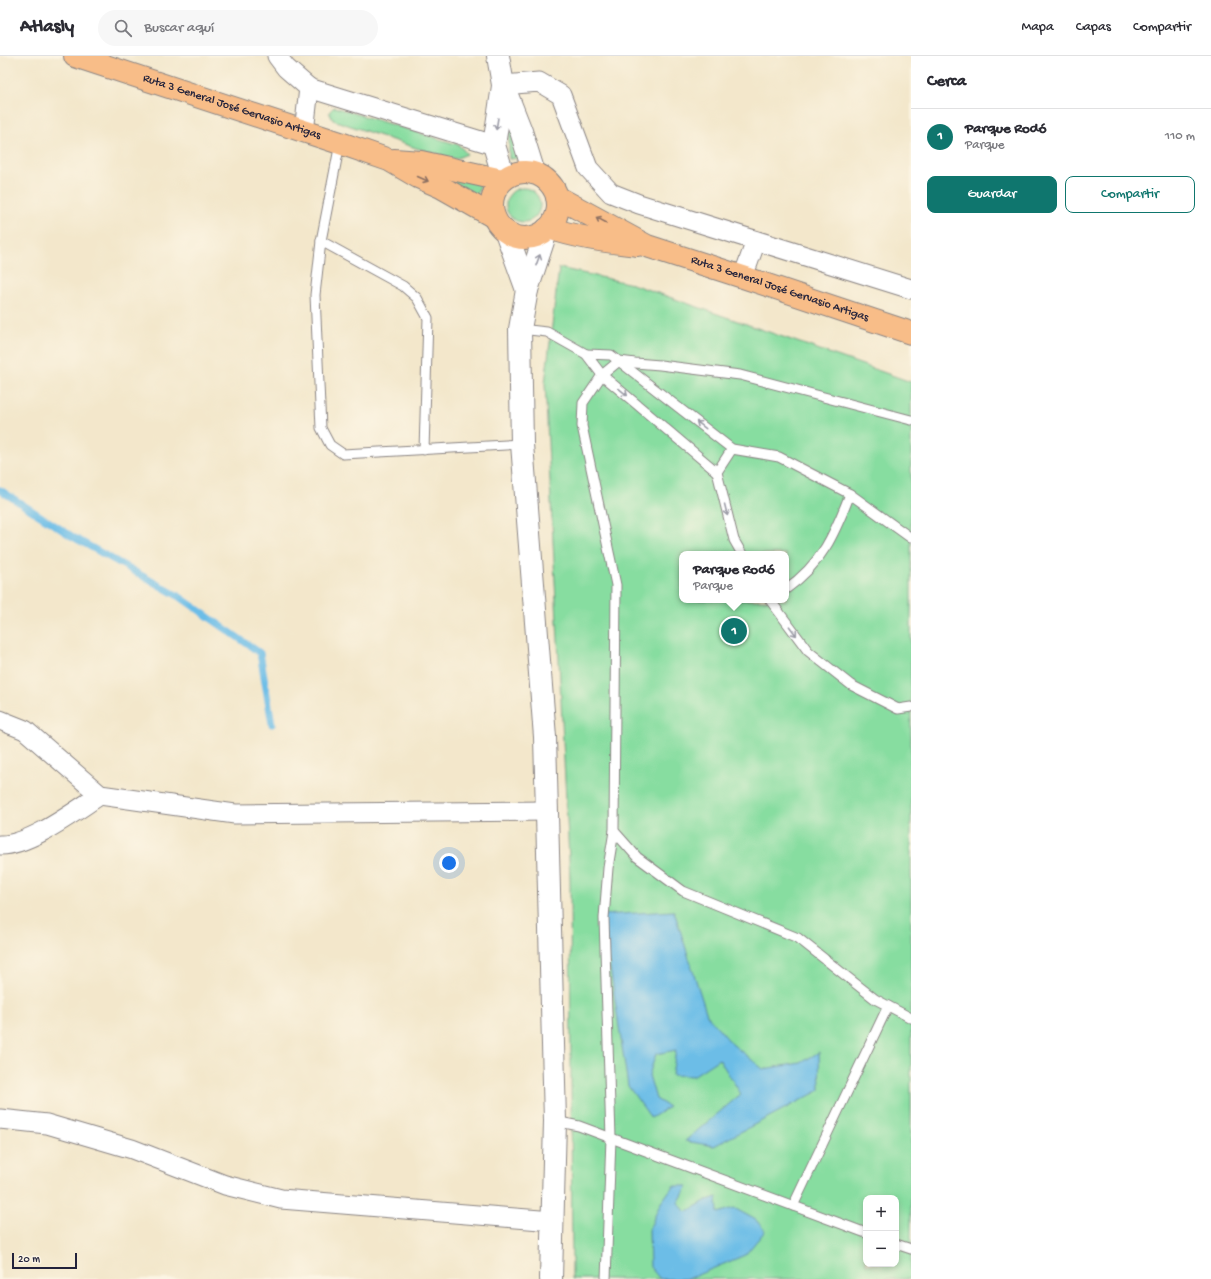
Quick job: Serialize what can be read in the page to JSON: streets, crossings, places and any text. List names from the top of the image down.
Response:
{
  "streets": {
    "highway": ["Ruta 3 General José Gervasio Artigas"]
  },
  "scale_bar": "20 m",
  "page": {
    "header": "Atlasly",
    "search": "Buscar aquí",
    "nav": ["Mapa", "Capas", "Compartir"],
    "heading": "Cerca",
    "list": [
      {
        "mark": "1",
        "name": "Parque Rodó",
        "note": "Parque",
        "value": "110 m"
      }
    ],
    "buttons": ["Guardar", "Compartir"],
    "popup": ["Parque Rodó", "Parque"],
    "pins": "1",
    "map_buttons": ["+", "−"],
    "scale": "20 m"
  }
}
